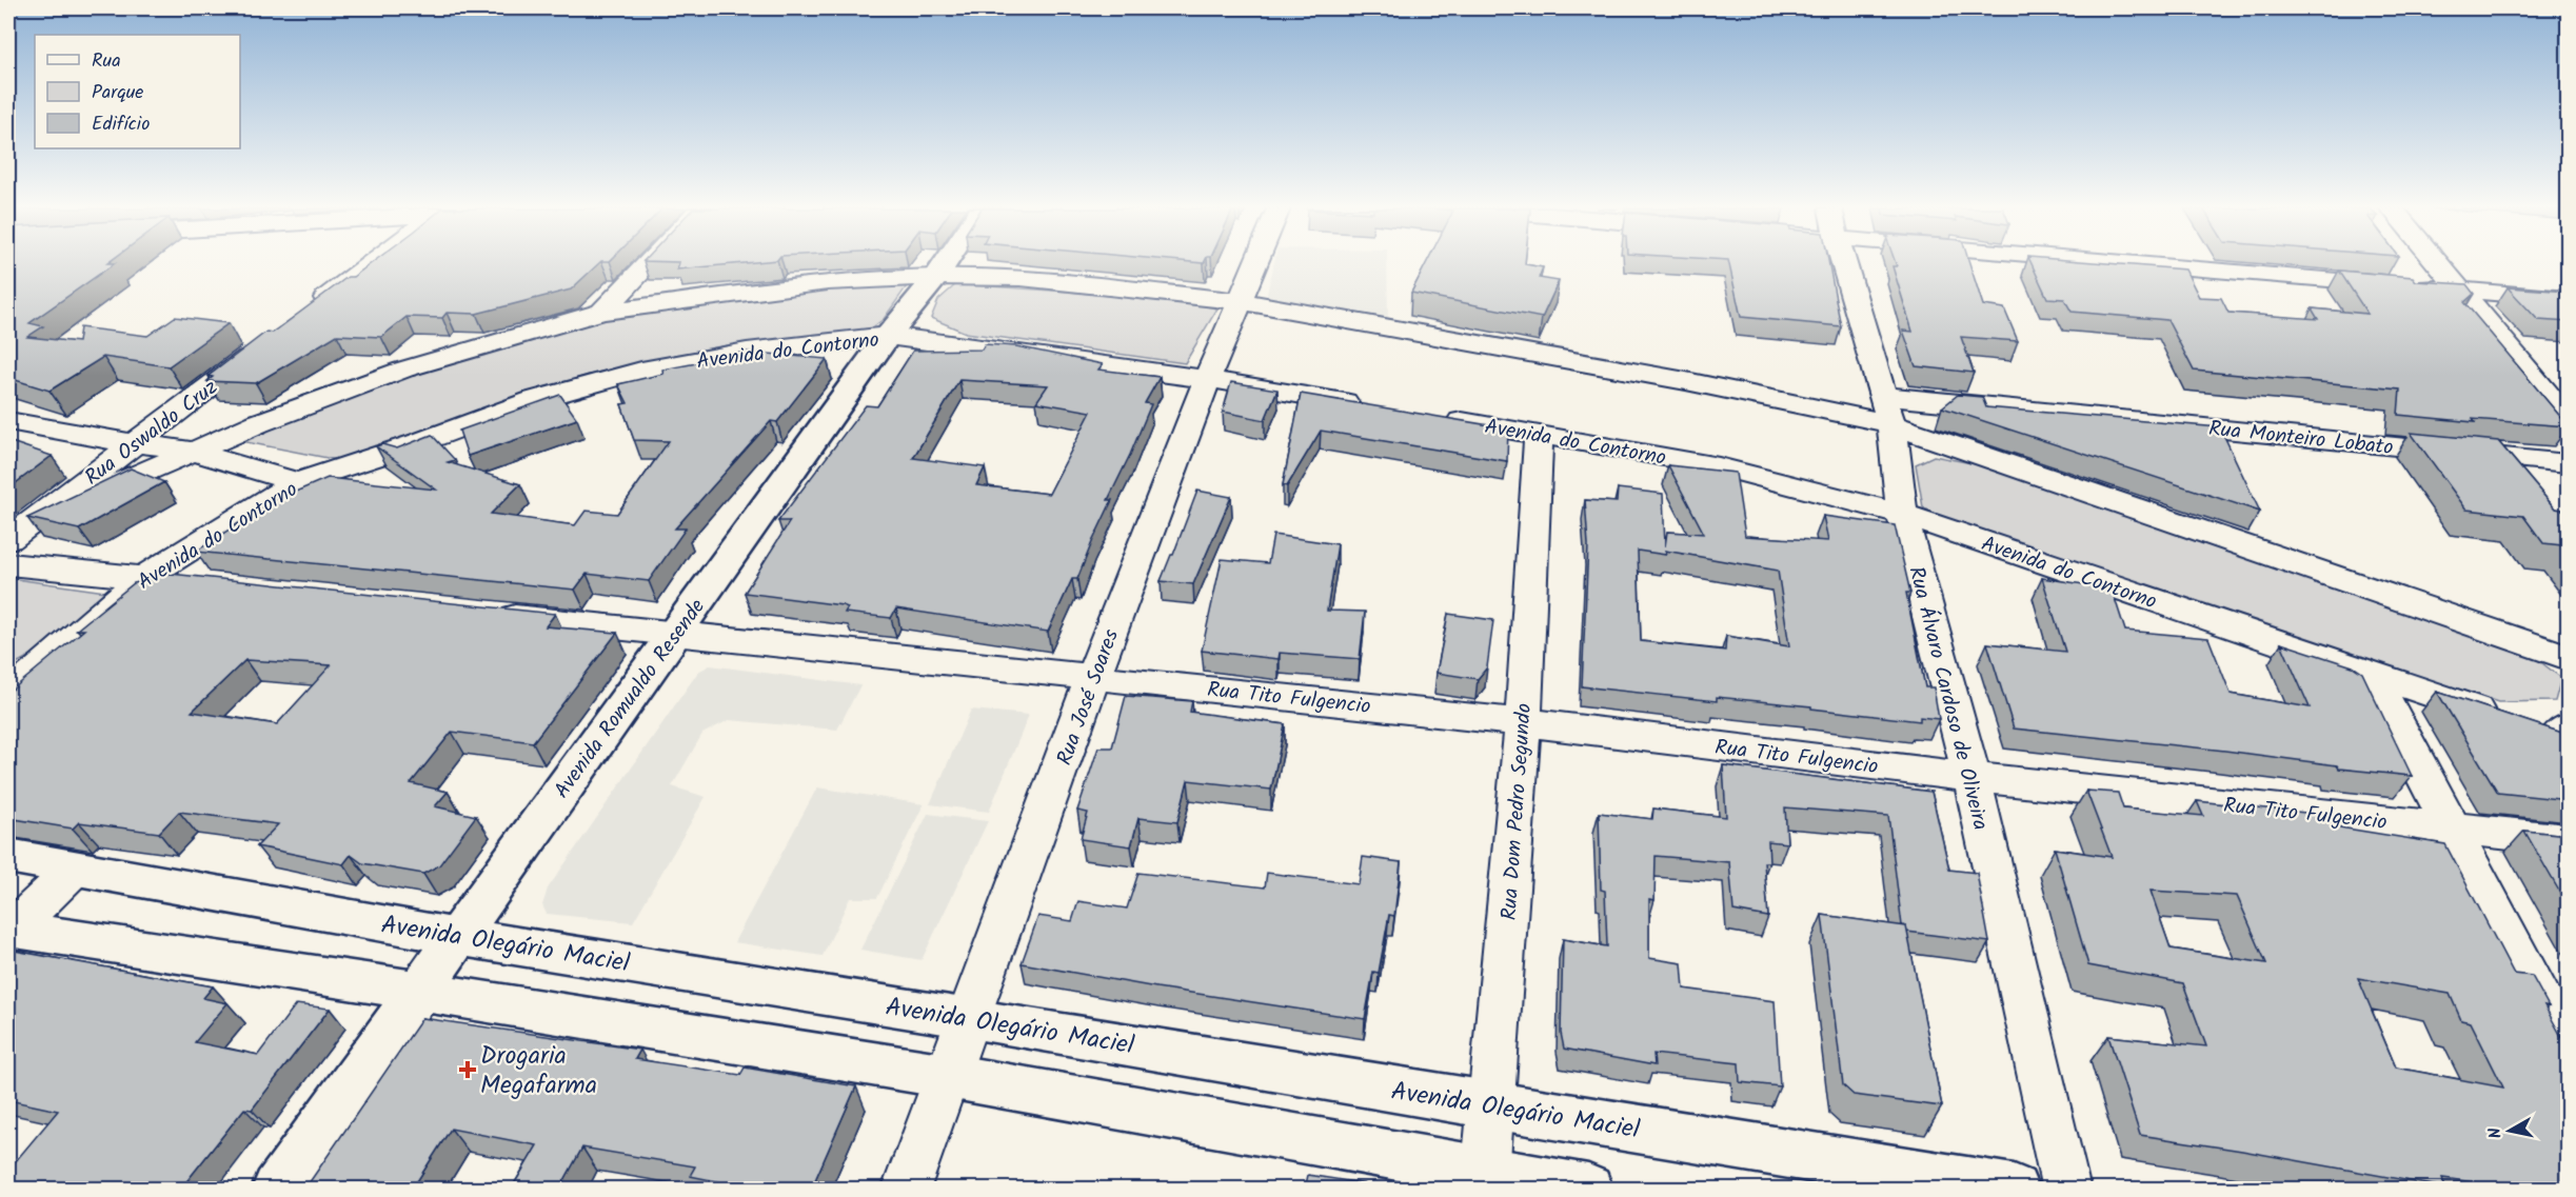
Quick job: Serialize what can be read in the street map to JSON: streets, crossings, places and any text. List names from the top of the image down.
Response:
{
  "streets": {
    "main road": ["Avenida Romualdo Resende", "Avenida Olegário Maciel"],
    "street": [
      "Avenida do Contorno",
      "Rua Oswaldo Cruz",
      "Rua Monteiro Lobato",
      "Rua José Soares",
      "Rua Tito Fulgencio",
      "Rua Álvaro Cardoso de Oliveira",
      "Rua Dom Pedro Segundo"
    ]
  },
  "crossings": [
    ["Avenida do Contorno", "Rua José Soares"],
    ["Avenida do Contorno", "Avenida Romualdo Resende"],
    ["Avenida do Contorno", "Rua Álvaro Cardoso de Oliveira"],
    ["Avenida do Contorno", "Rua Dom Pedro Segundo"],
    ["Rua Monteiro Lobato", "Rua Álvaro Cardoso de Oliveira"],
    ["Rua José Soares", "Rua Tito Fulgencio"],
    ["Rua José Soares", "Avenida Olegário Maciel"],
    ["Rua Tito Fulgencio", "Avenida Romualdo Resende"],
    ["Rua Tito Fulgencio", "Rua Álvaro Cardoso de Oliveira"],
    ["Rua Tito Fulgencio", "Rua Dom Pedro Segundo"],
    ["Avenida Romualdo Resende", "Avenida Olegário Maciel"],
    ["Rua Dom Pedro Segundo", "Avenida Olegário Maciel"]
  ],
  "places": {
    "health": ["Drogaria Megafarma"]
  },
  "legend": ["Rua", "Parque", "Edifício"],
  "north": "left"
}
